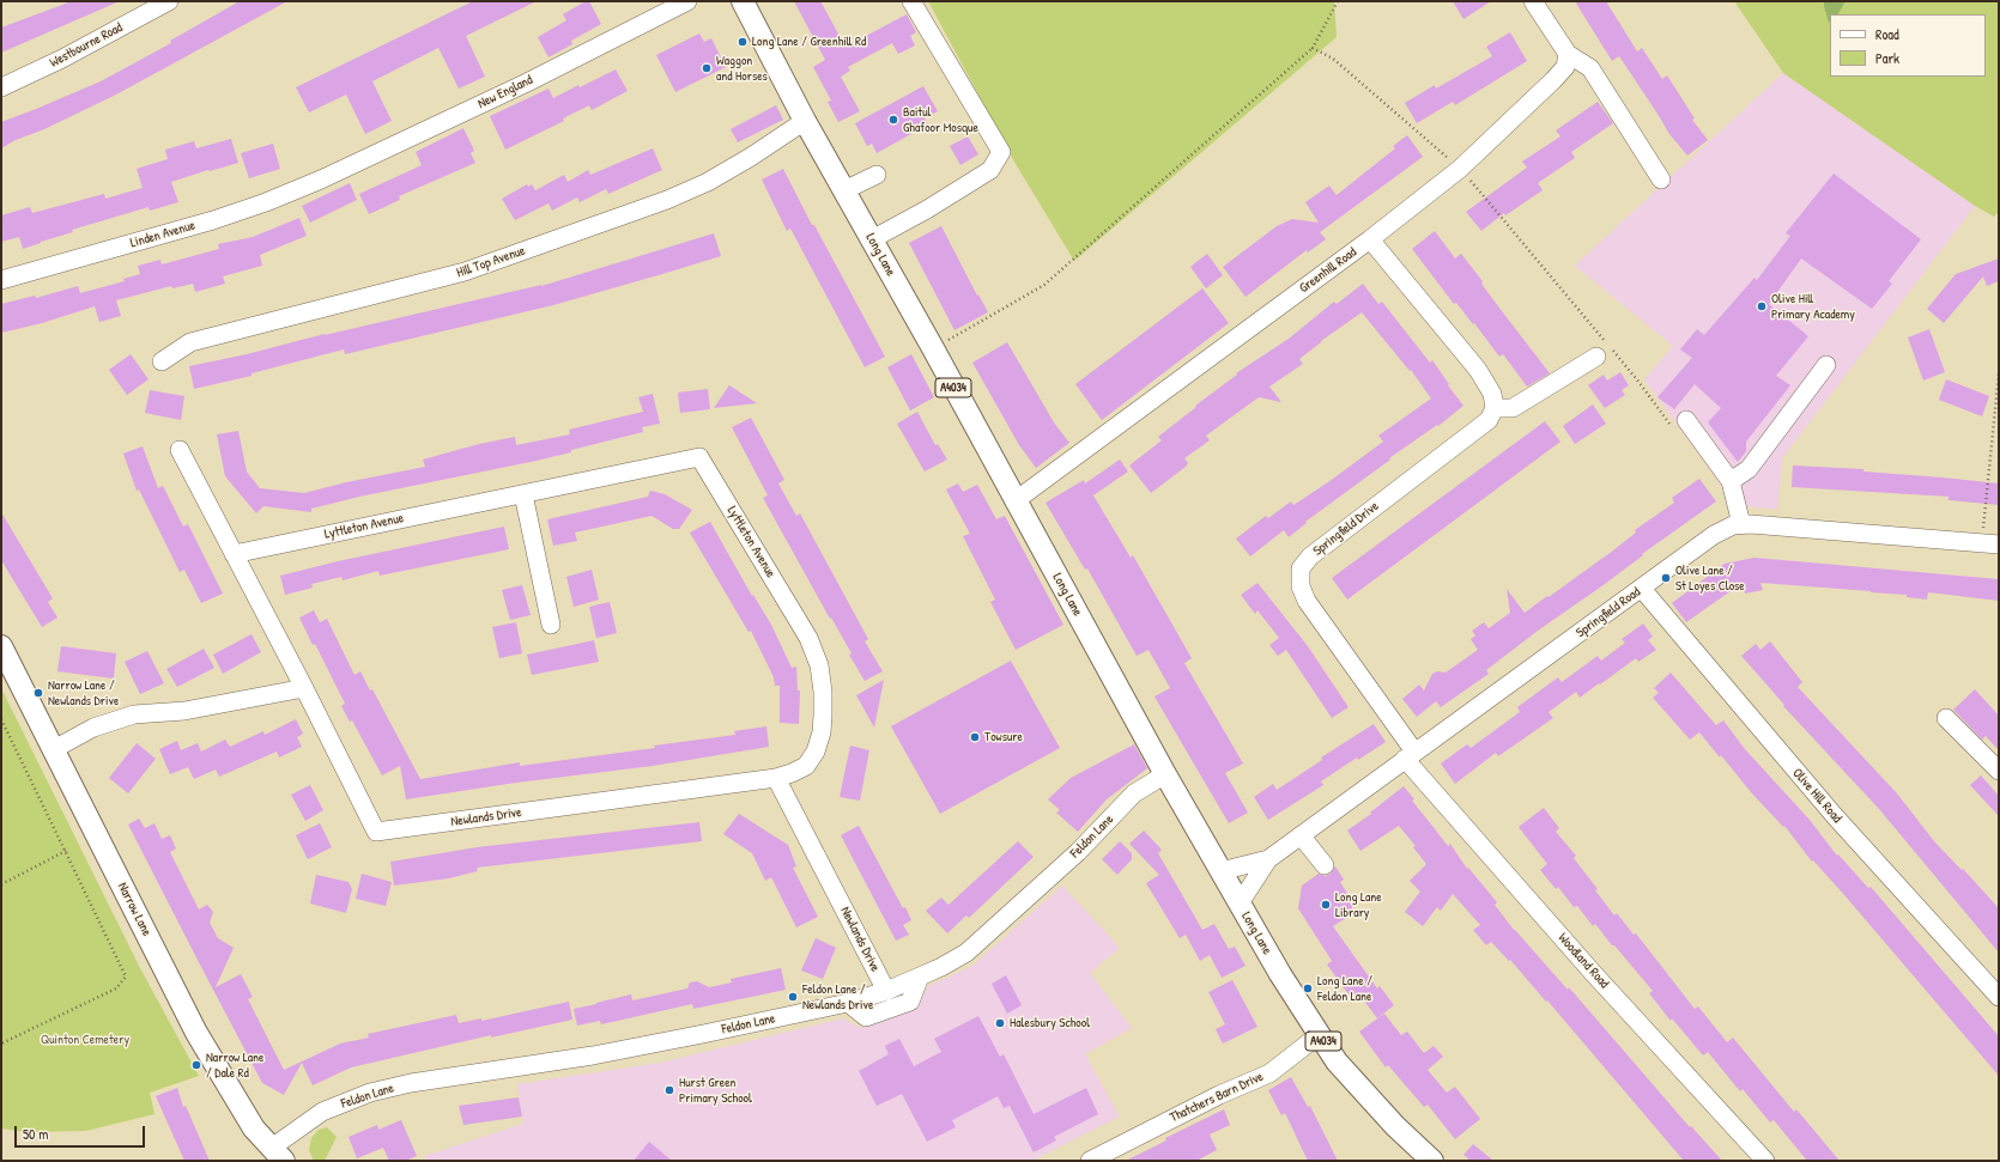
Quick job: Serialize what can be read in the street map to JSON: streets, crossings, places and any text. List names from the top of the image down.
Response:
{
  "streets": {
    "main road": ["Long Lane", "A4034", "Narrow Lane"],
    "street": [
      "Westbourne Road",
      "New England",
      "Linden Avenue",
      "Hill Top Avenue",
      "Greenhill Road",
      "Lyttleton Avenue",
      "Springfield Drive",
      "Springfield Road",
      "Olive Hill Road",
      "Newlands Drive",
      "Feldon Lane",
      "Woodland Road",
      "Thatchers Barn Drive"
    ]
  },
  "crossings": [
    ["New England", "Linden Avenue"],
    ["Long Lane", "Hill Top Avenue"],
    ["Long Lane", "Greenhill Road"],
    ["Long Lane", "Springfield Road"],
    ["Long Lane", "Feldon Lane"],
    ["Long Lane", "Thatchers Barn Drive"],
    ["Lyttleton Avenue", "Newlands Drive"],
    ["Springfield Drive", "Springfield Road"],
    ["Springfield Drive", "Woodland Road"],
    ["Springfield Road", "Olive Hill Road"],
    ["Springfield Road", "Woodland Road"],
    ["Newlands Drive", "Feldon Lane"],
    ["Feldon Lane", "Narrow Lane"]
  ],
  "parks": ["Quinton Cemetery"],
  "places": [
    "Long Lane / Greenhill Rd",
    "Waggon and Horses",
    "Baitul Ghafoor Mosque",
    "Olive Hill Primary Academy",
    "Olive Lane / St Loyes Close",
    "Narrow Lane / Newlands Drive",
    "Towsure",
    "Long Lane Library",
    "Long Lane / Feldon Lane",
    "Feldon Lane / Newlands Drive",
    "Halesbury School",
    "Narrow Lane / Dale Rd",
    "Hurst Green Primary School"
  ],
  "legend": ["Road", "Park"],
  "scale_bar": "50 m"
}
